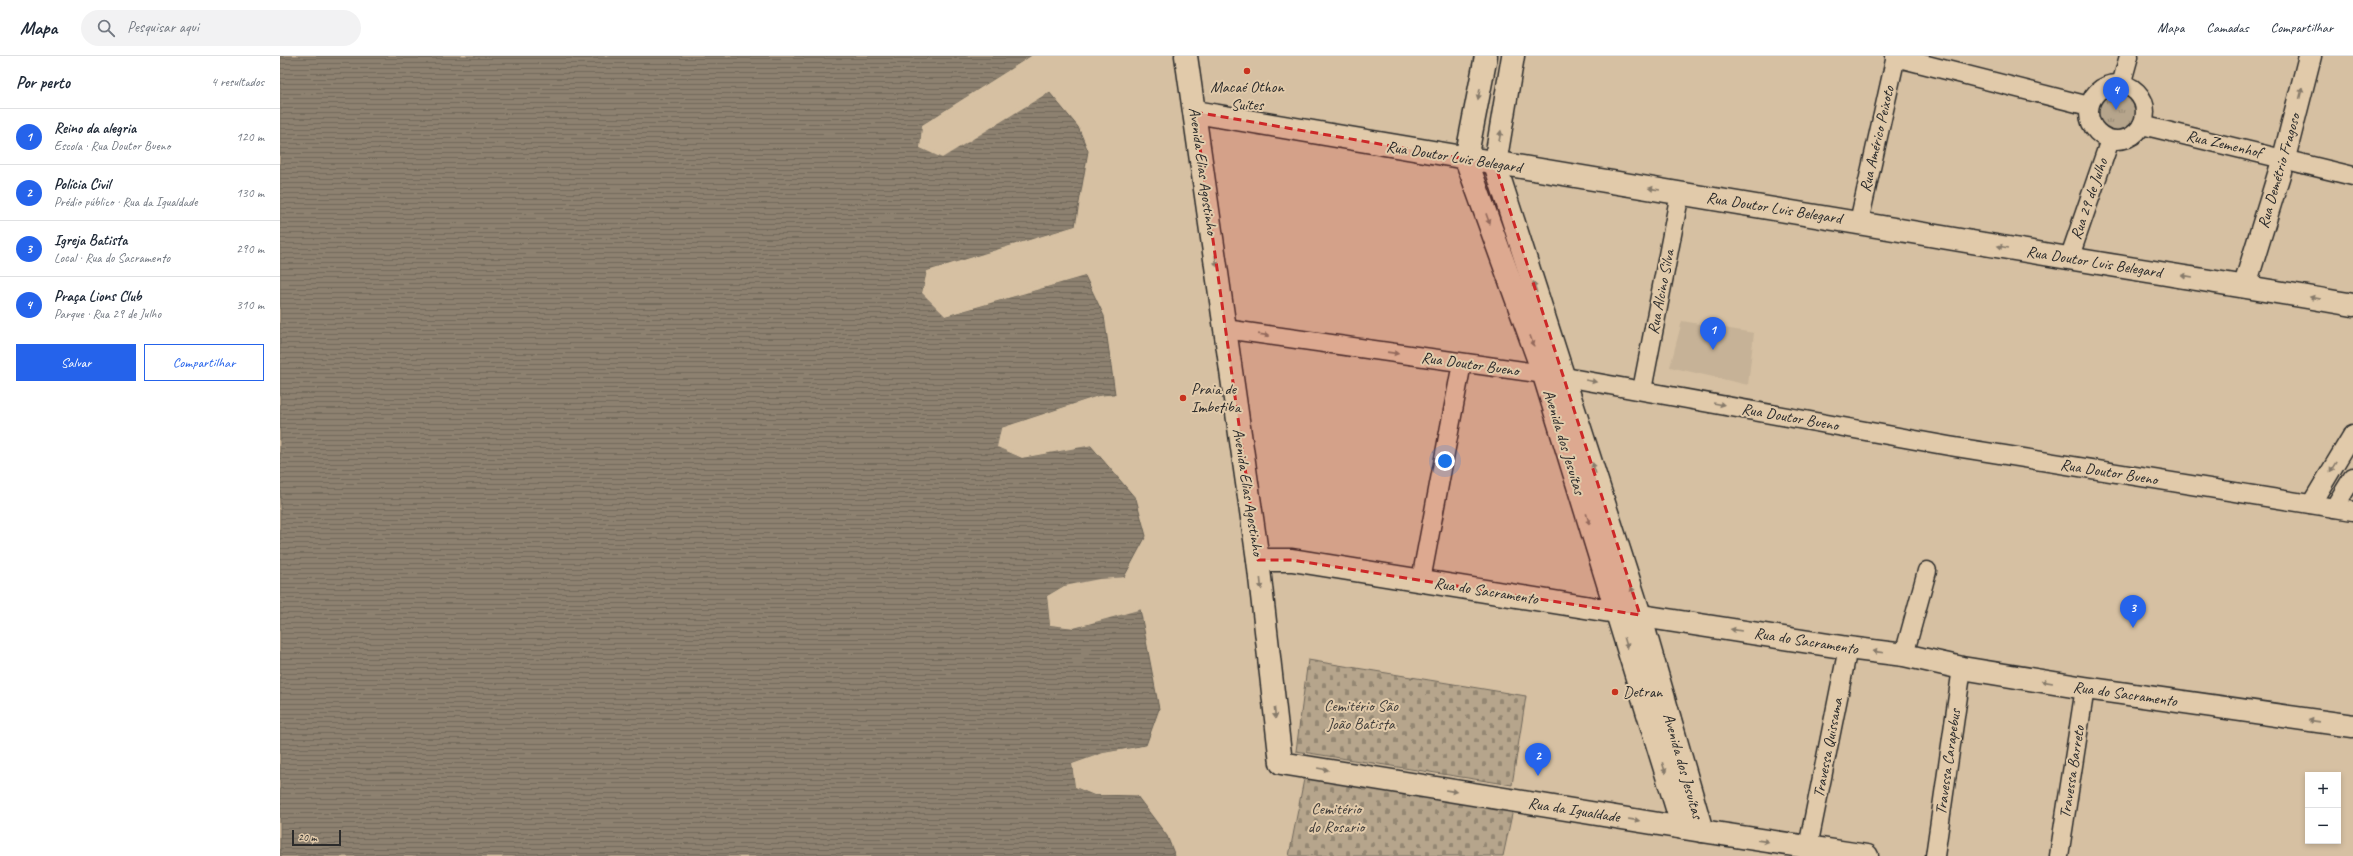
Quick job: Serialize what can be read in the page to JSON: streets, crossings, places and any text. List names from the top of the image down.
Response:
{
  "streets": {
    "street": [
      "Rua Américo Peixoto",
      "Rua Zemenhof",
      "Rua Doutor Luis Belegard",
      "Avenida Elias Agostinho",
      "Rua Demétrio Fragoso",
      "Rua 29 de Julho",
      "Rua Alcino Silva",
      "Rua Doutor Bueno",
      "Avenida dos Jesuítas",
      "Rua do Sacramento",
      "Travessa Quissama",
      "Travessa Carapebus",
      "Travessa Barreto",
      "Rua da Igualdade"
    ]
  },
  "crossings": [
    ["Rua Américo Peixoto", "Rua Doutor Luis Belegard"],
    ["Rua Zemenhof", "Rua Demétrio Fragoso"],
    ["Rua Zemenhof", "Rua 29 de Julho"],
    ["Rua Doutor Luis Belegard", "Avenida Elias Agostinho"],
    ["Rua Doutor Luis Belegard", "Rua Demétrio Fragoso"],
    ["Rua Doutor Luis Belegard", "Rua 29 de Julho"],
    ["Rua Doutor Luis Belegard", "Rua Alcino Silva"],
    ["Rua Doutor Luis Belegard", "Avenida dos Jesuítas"],
    ["Avenida Elias Agostinho", "Rua Doutor Bueno"],
    ["Avenida Elias Agostinho", "Rua do Sacramento"],
    ["Avenida Elias Agostinho", "Rua da Igualdade"],
    ["Rua Alcino Silva", "Rua Doutor Bueno"],
    ["Rua Doutor Bueno", "Avenida dos Jesuítas"],
    ["Avenida dos Jesuítas", "Rua do Sacramento"],
    ["Avenida dos Jesuítas", "Rua da Igualdade"],
    ["Rua do Sacramento", "Travessa Quissama"],
    ["Rua do Sacramento", "Travessa Carapebus"],
    ["Rua do Sacramento", "Travessa Barreto"],
    ["Travessa Quissama", "Rua da Igualdade"]
  ],
  "one_way": [
    "Rua Doutor Luis Belegard",
    "Avenida Elias Agostinho",
    "Rua Demétrio Fragoso",
    "Rua Doutor Bueno",
    "Rua do Sacramento",
    "Rua da Igualdade"
  ],
  "parks": ["Cemitério São João Batista", "Cemitério do Rosario"],
  "places": ["Macaé Othon Suítes", "Praia de Imbetiba", "Detran"],
  "scale_bar": "20 m",
  "page": {
    "header": "Mapa",
    "search": "Pesquisar aqui",
    "nav": ["Mapa", "Camadas", "Compartilhar"],
    "heading": ["Por perto", "4 resultados"],
    "pins": [
      "4",
      "1",
      "3",
      "2"
    ],
    "list": [
      {
        "mark": "1",
        "name": "Reino da alegria",
        "note": "Escola · Rua Doutor Bueno",
        "value": "120 m"
      },
      {
        "mark": "2",
        "name": "Polícia Civil",
        "note": "Prédio público · Rua da Igualdade",
        "value": "130 m"
      },
      {
        "mark": "3",
        "name": "Igreja Batista",
        "note": "Local · Rua do Sacramento",
        "value": "290 m"
      },
      {
        "mark": "4",
        "name": "Praça Lions Club",
        "note": "Parque · Rua 29 de Julho",
        "value": "310 m"
      }
    ],
    "buttons": ["Salvar", "Compartilhar"],
    "map_buttons": ["+", "−"],
    "scale": "20 m"
  }
}
